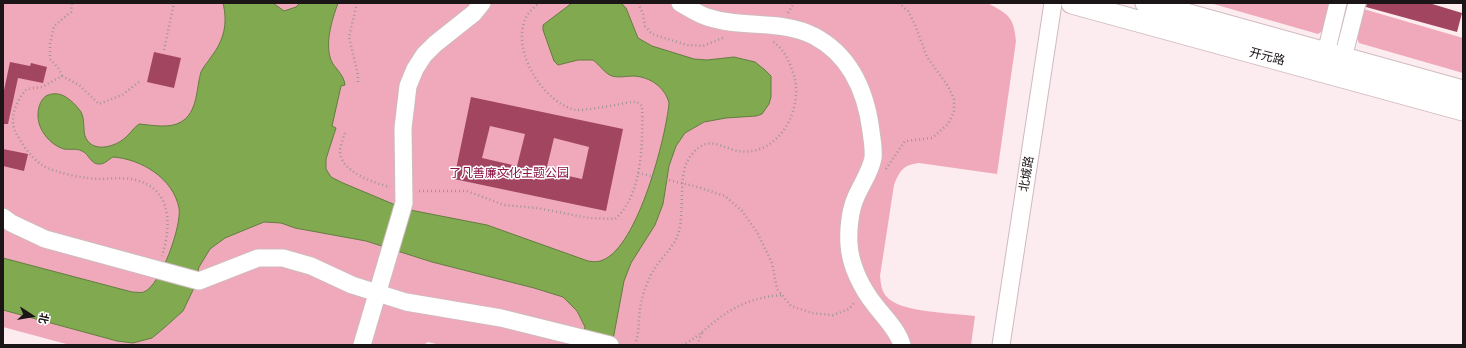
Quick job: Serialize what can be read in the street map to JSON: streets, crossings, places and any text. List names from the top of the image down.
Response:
{
  "streets": {
    "main road": ["开元路"],
    "street": ["北城路"]
  },
  "parks": ["了凡善廉文化主题公园"],
  "north": "right"
}
